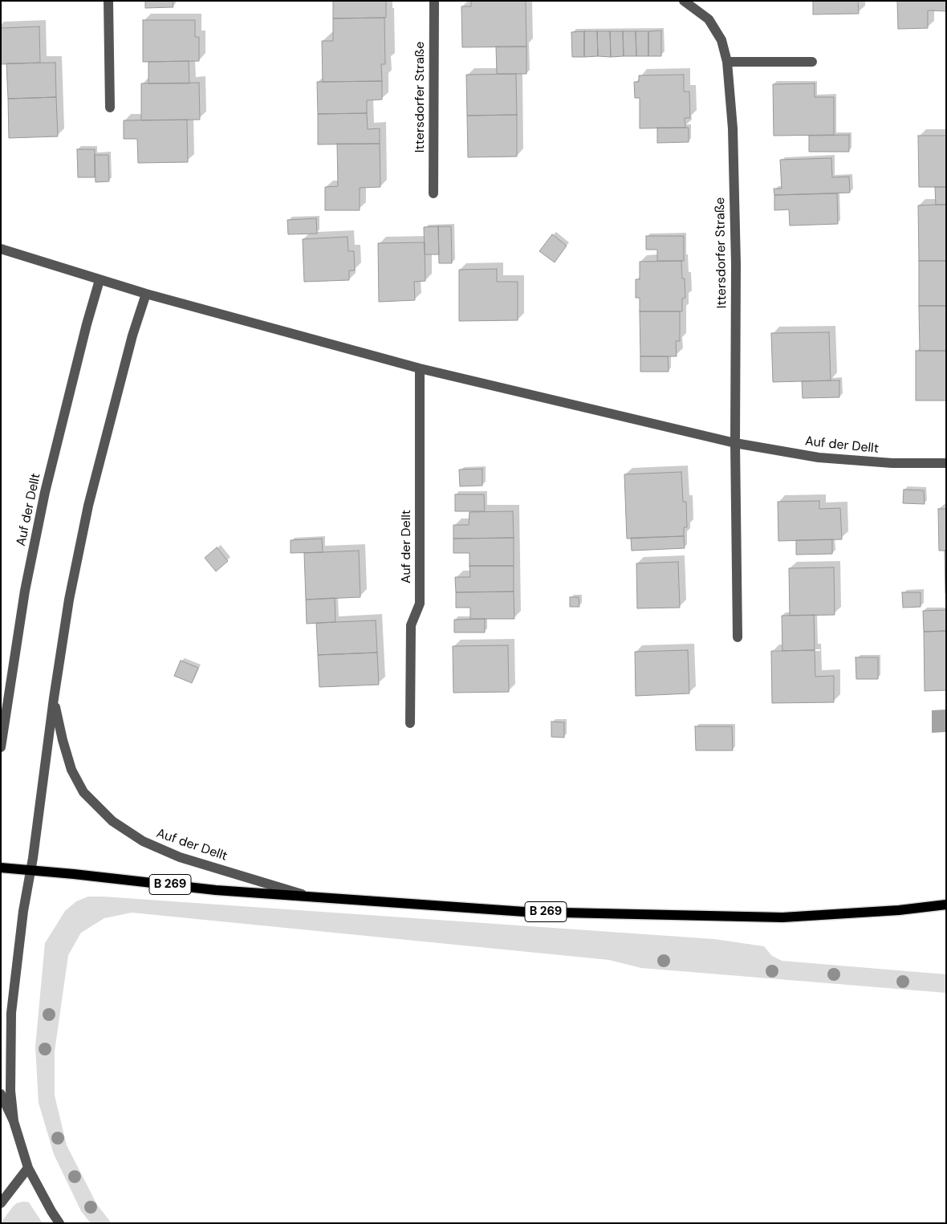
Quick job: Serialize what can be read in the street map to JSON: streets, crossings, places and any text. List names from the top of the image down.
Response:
{
  "streets": {
    "main road": ["B 269"],
    "street": ["Ittersdorfer Straße", "Auf der Dellt"]
  },
  "crossings": [
    ["Ittersdorfer Straße", "Auf der Dellt"],
    ["Auf der Dellt", "B 269"]
  ]
}
